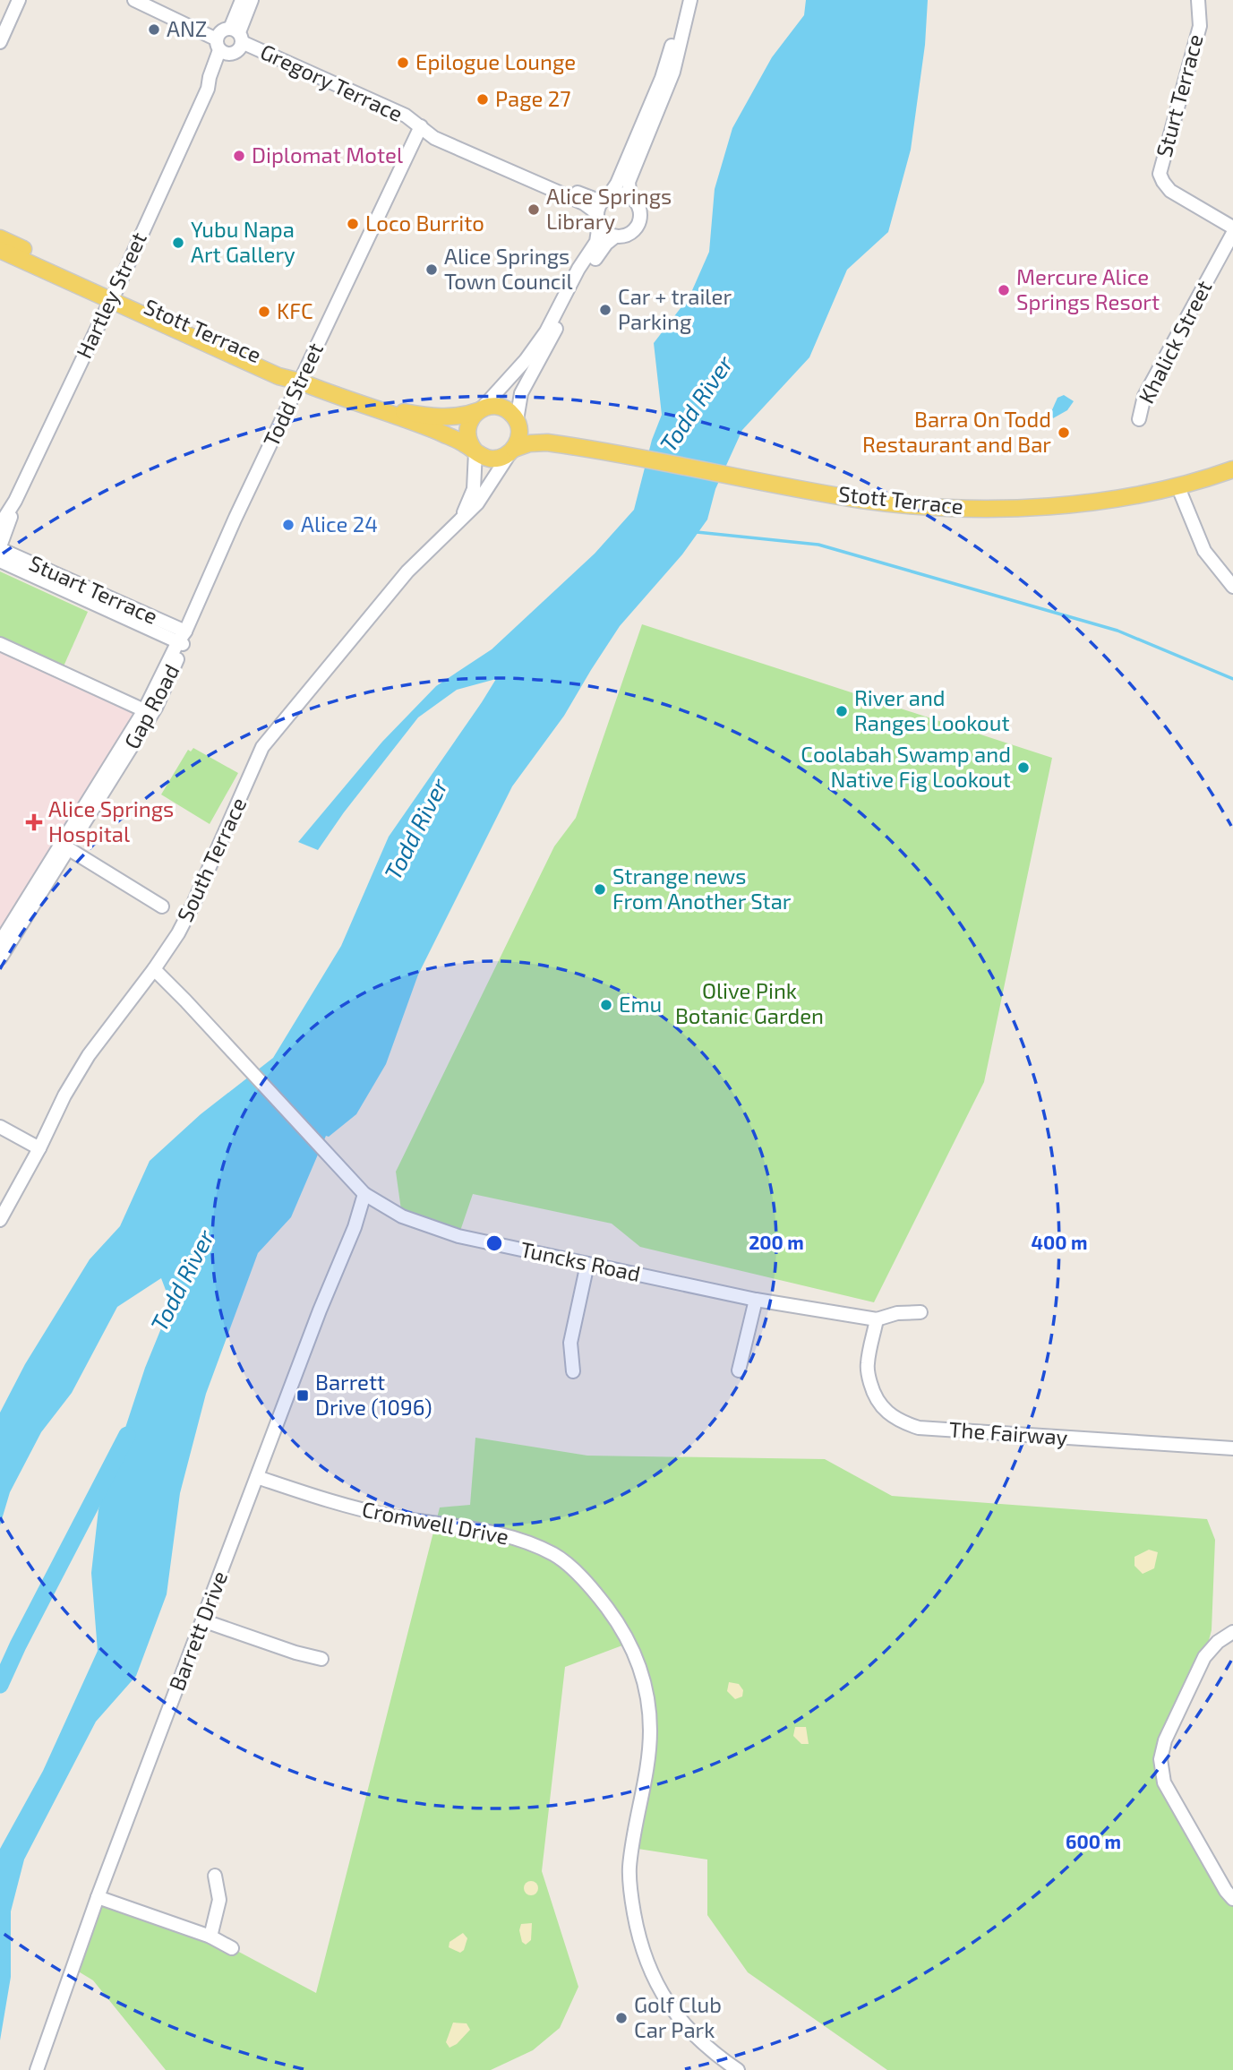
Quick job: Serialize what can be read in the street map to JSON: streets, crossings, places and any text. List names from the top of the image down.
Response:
{
  "streets": {
    "main road": ["Stott Terrace"],
    "street": [
      "Gregory Terrace",
      "Sturt Terrace",
      "Hartley Street",
      "Khalick Street",
      "Todd Street",
      "Stuart Terrace",
      "Gap Road",
      "South Terrace",
      "Tuncks Road",
      "The Fairway",
      "Cromwell Drive",
      "Barrett Drive"
    ]
  },
  "crossings": [
    ["Gregory Terrace", "Hartley Street"],
    ["Gregory Terrace", "Todd Street"],
    ["Hartley Street", "Stott Terrace"],
    ["Hartley Street", "Stuart Terrace"],
    ["Stott Terrace", "Todd Street"],
    ["Stott Terrace", "South Terrace"],
    ["Todd Street", "Stuart Terrace"],
    ["Todd Street", "Gap Road"],
    ["Stuart Terrace", "Gap Road"],
    ["South Terrace", "Tuncks Road"],
    ["Tuncks Road", "The Fairway"],
    ["Tuncks Road", "Barrett Drive"],
    ["Cromwell Drive", "Barrett Drive"]
  ],
  "water": ["Todd River"],
  "parks": ["Olive Pink Botanic Garden"],
  "places": {
    "other": [
      "ANZ",
      "Epilogue Lounge",
      "Page 27",
      "Diplomat Motel",
      "Alice Springs Library",
      "Loco Burrito",
      "Yubu Napa Art Gallery",
      "Alice Springs Town Council",
      "Mercure Alice Springs Resort",
      "Car + trailer Parking",
      "KFC",
      "Barra On Todd Restaurant and Bar",
      "Alice 24",
      "River and Ranges Lookout",
      "Coolabah Swamp and Native Fig Lookout",
      "Strange news From Another Star",
      "Emu",
      "Golf Club Car Park"
    ],
    "health": ["Alice Springs Hospital"],
    "transit": ["Barrett Drive (1096)"]
  },
  "rings": ["200 m", "400 m", "600 m"]
}
